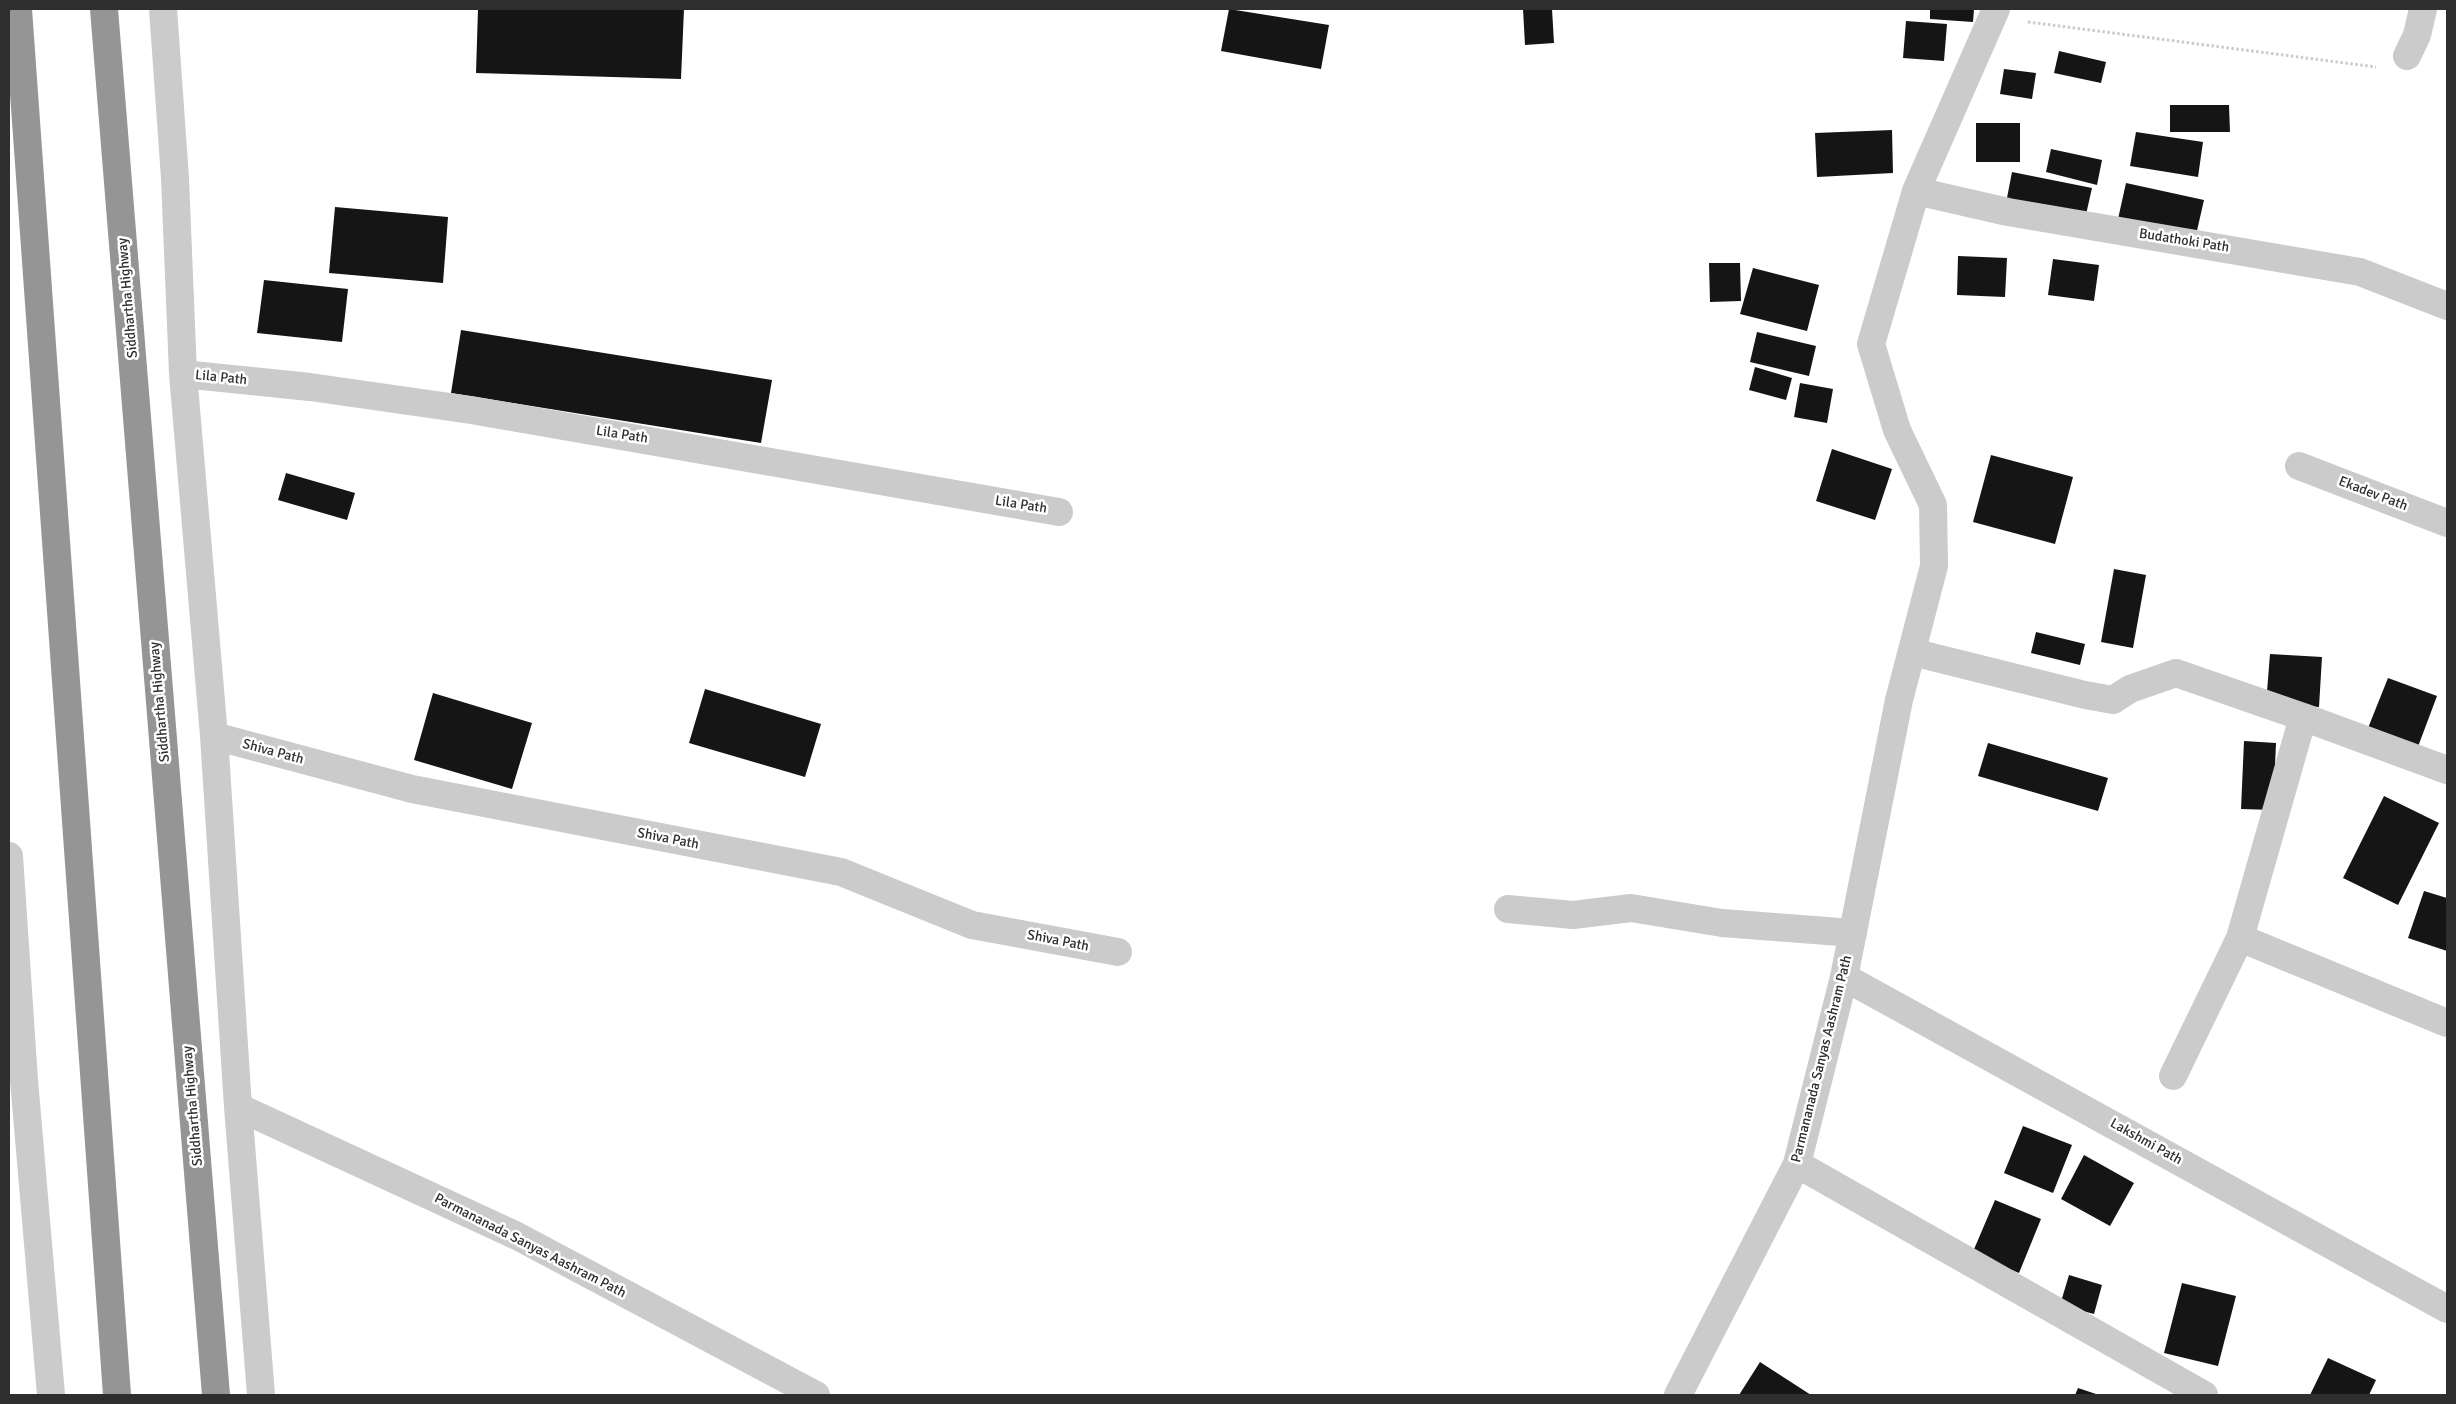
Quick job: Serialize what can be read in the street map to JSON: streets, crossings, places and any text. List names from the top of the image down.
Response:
{
  "streets": {
    "highway": ["Siddhartha Highway"],
    "street": [
      "Budathoki Path",
      "Lila Path",
      "Ekadev Path",
      "Shiva Path",
      "Parmananada Sanyas Aashram Path",
      "Lakshmi Path"
    ]
  },
  "crossings": [
    ["Budathoki Path", "Parmananada Sanyas Aashram Path"],
    ["Parmananada Sanyas Aashram Path", "Lakshmi Path"]
  ]
}
